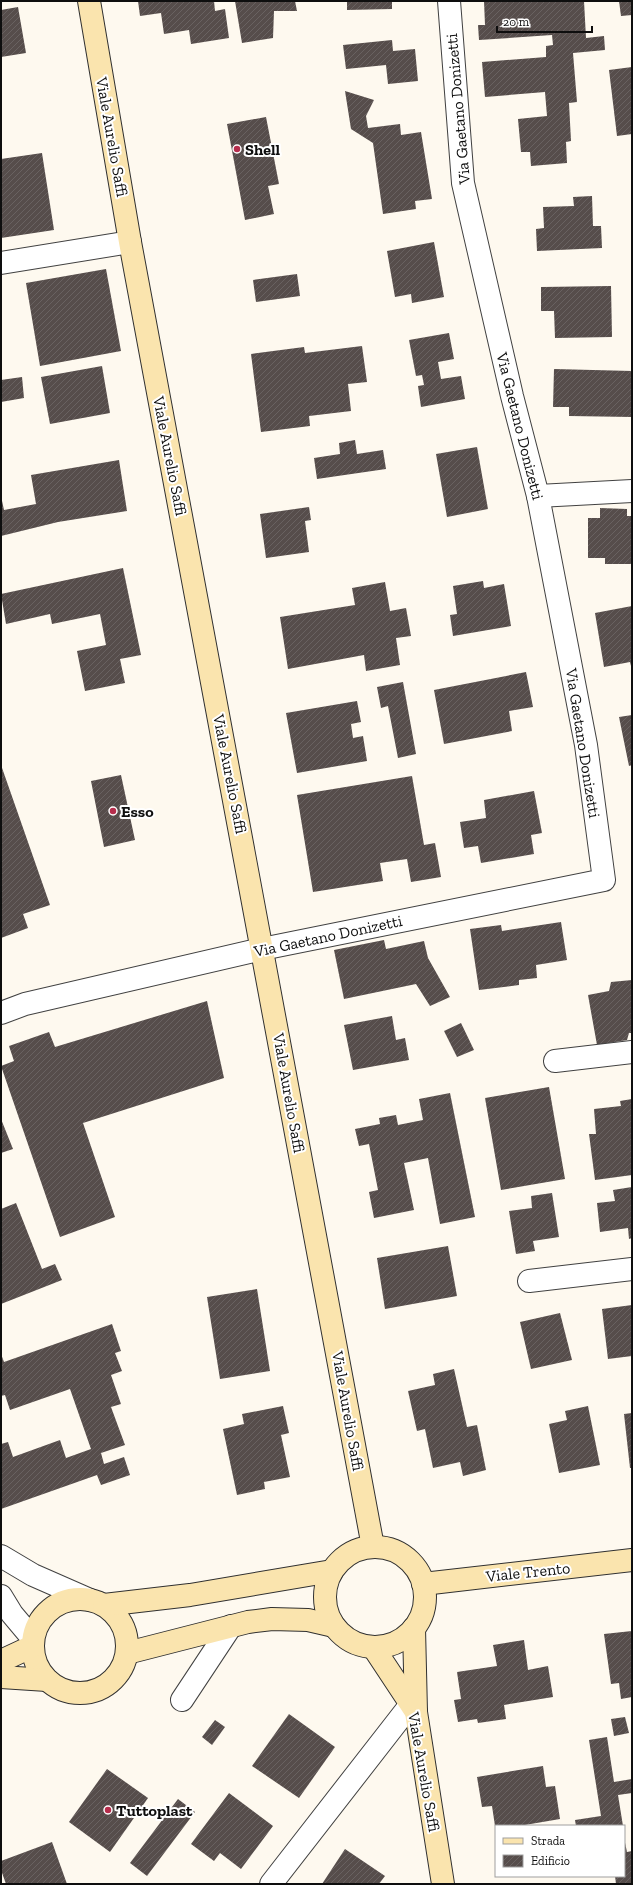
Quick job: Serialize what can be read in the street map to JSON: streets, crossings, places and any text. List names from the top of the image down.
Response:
{
  "streets": {
    "street": ["Via Gaetano Donizetti", "Viale Aurelio Saffi", "Viale Trento"]
  },
  "crossings": [
    ["Via Gaetano Donizetti", "Viale Aurelio Saffi"],
    ["Viale Aurelio Saffi", "Viale Trento"]
  ],
  "places": ["Shell", "Esso", "Tuttoplast"],
  "legend": ["Strada", "Edificio"],
  "scale_bar": "20 m"
}
